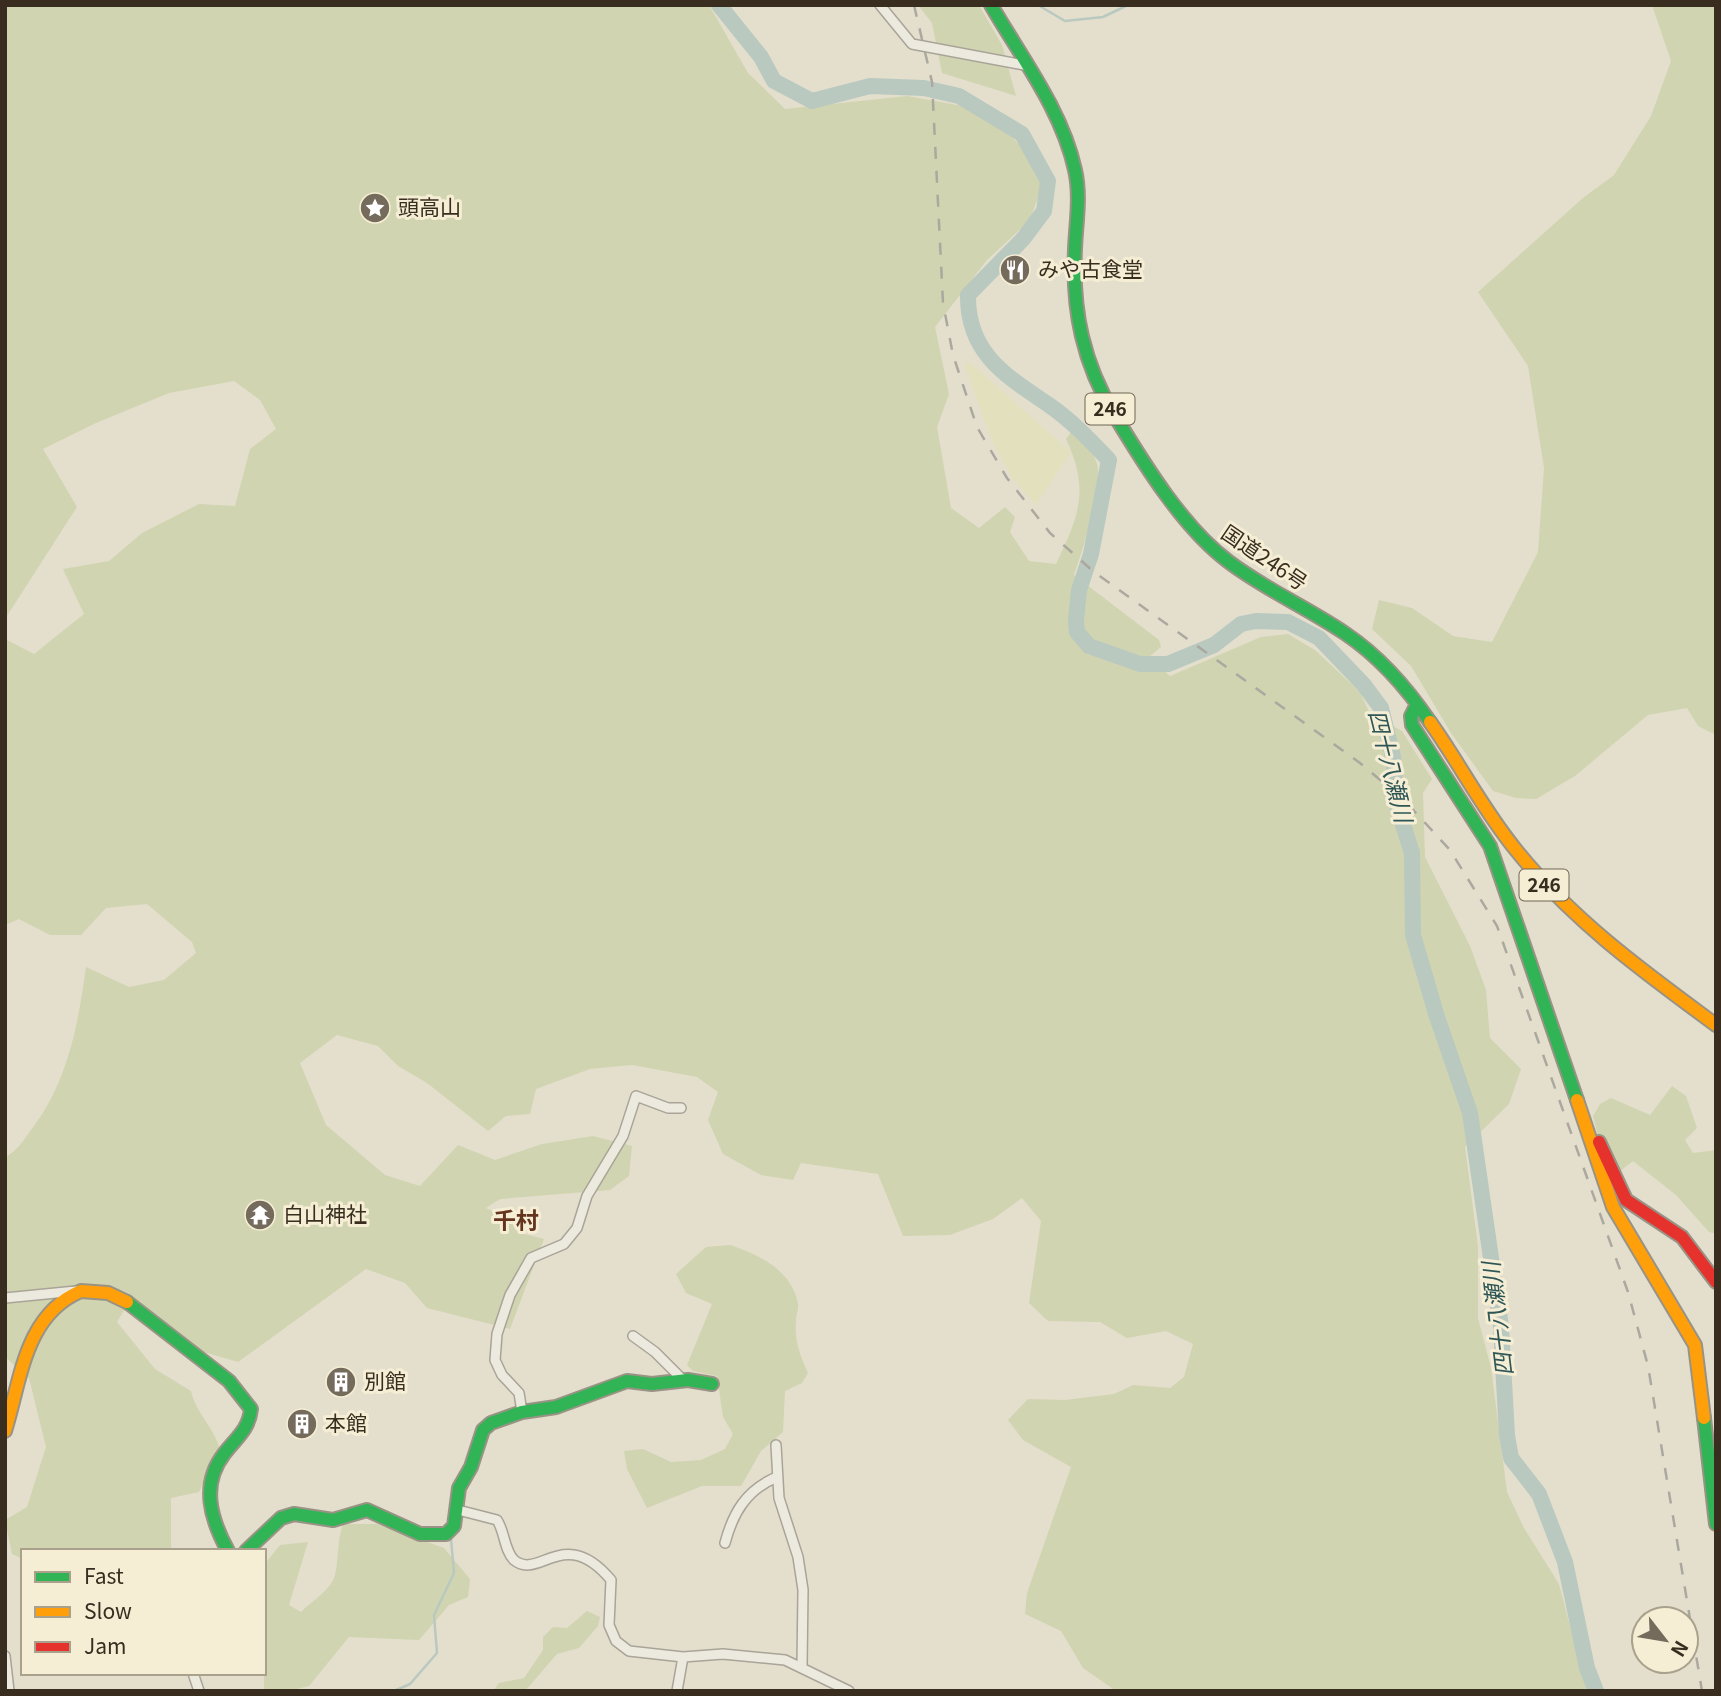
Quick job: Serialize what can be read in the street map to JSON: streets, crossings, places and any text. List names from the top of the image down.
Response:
{
  "streets": {
    "main road": ["246", "国道246号"]
  },
  "districts": ["千村"],
  "water": ["四十八瀬川"],
  "places": {
    "place": ["頭高山"],
    "restaurant": ["みや古食堂"],
    "temple": ["白山神社"],
    "building": ["別館", "本館"]
  },
  "legend": ["Fast", "Slow", "Jam"],
  "north": "bottom right"
}
